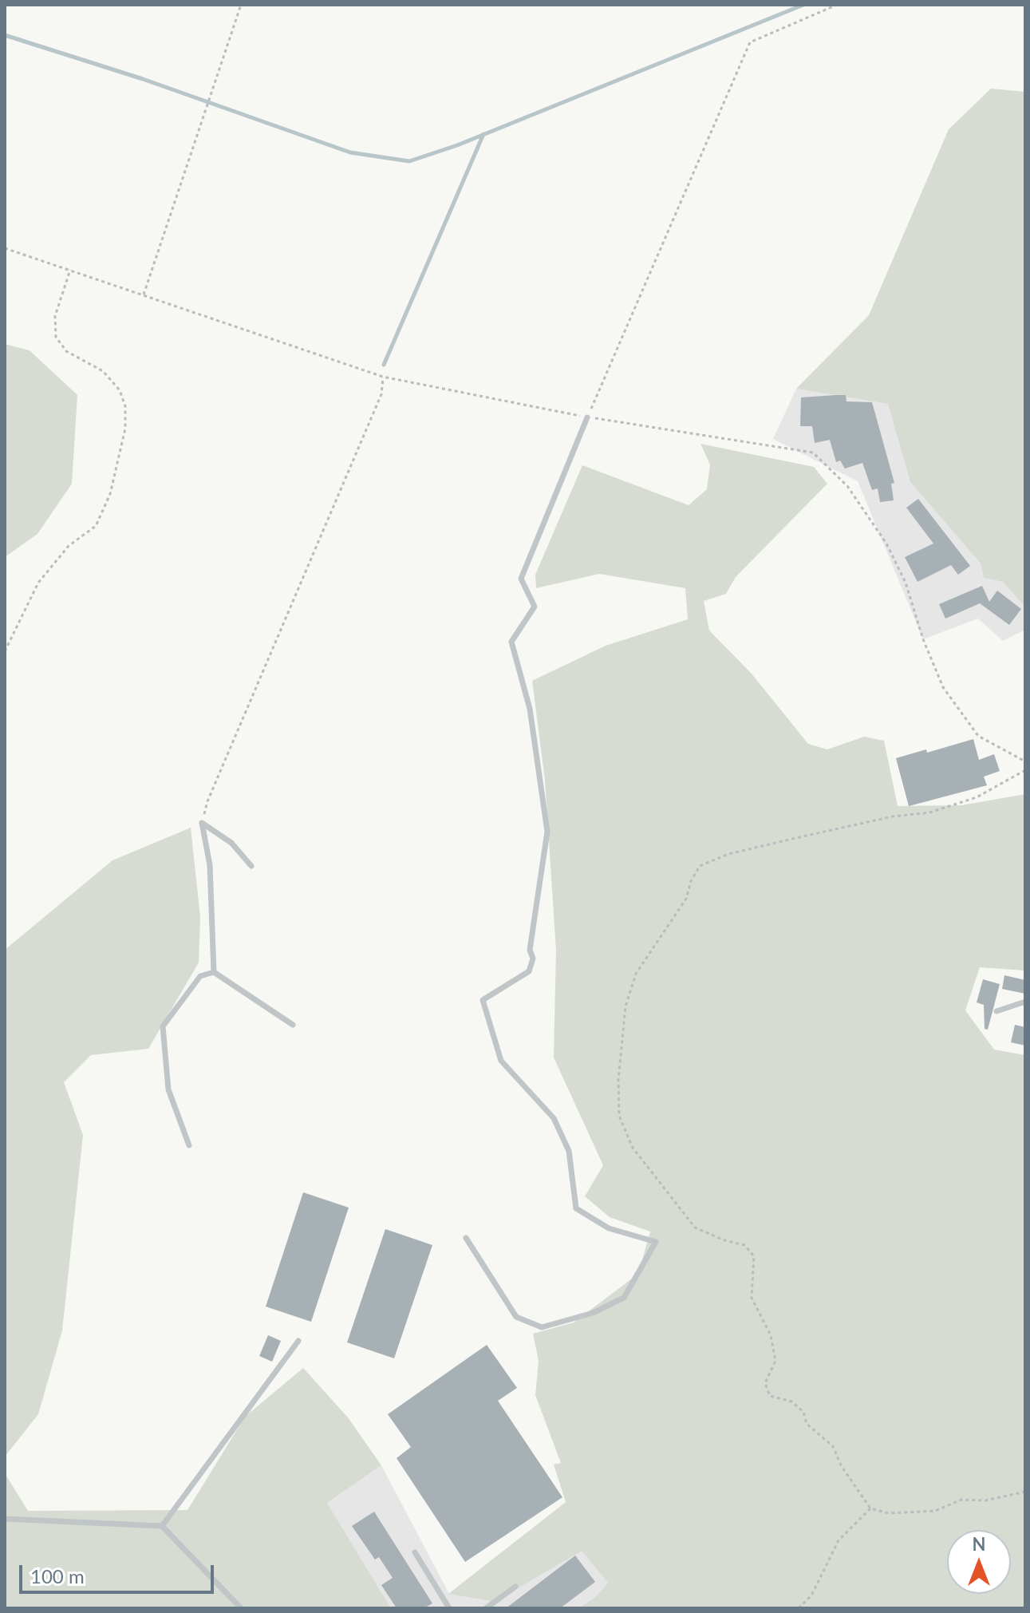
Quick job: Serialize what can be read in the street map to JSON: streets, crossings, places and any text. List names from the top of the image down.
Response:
{
  "scale_bar": "100 m",
  "north": "top"
}
